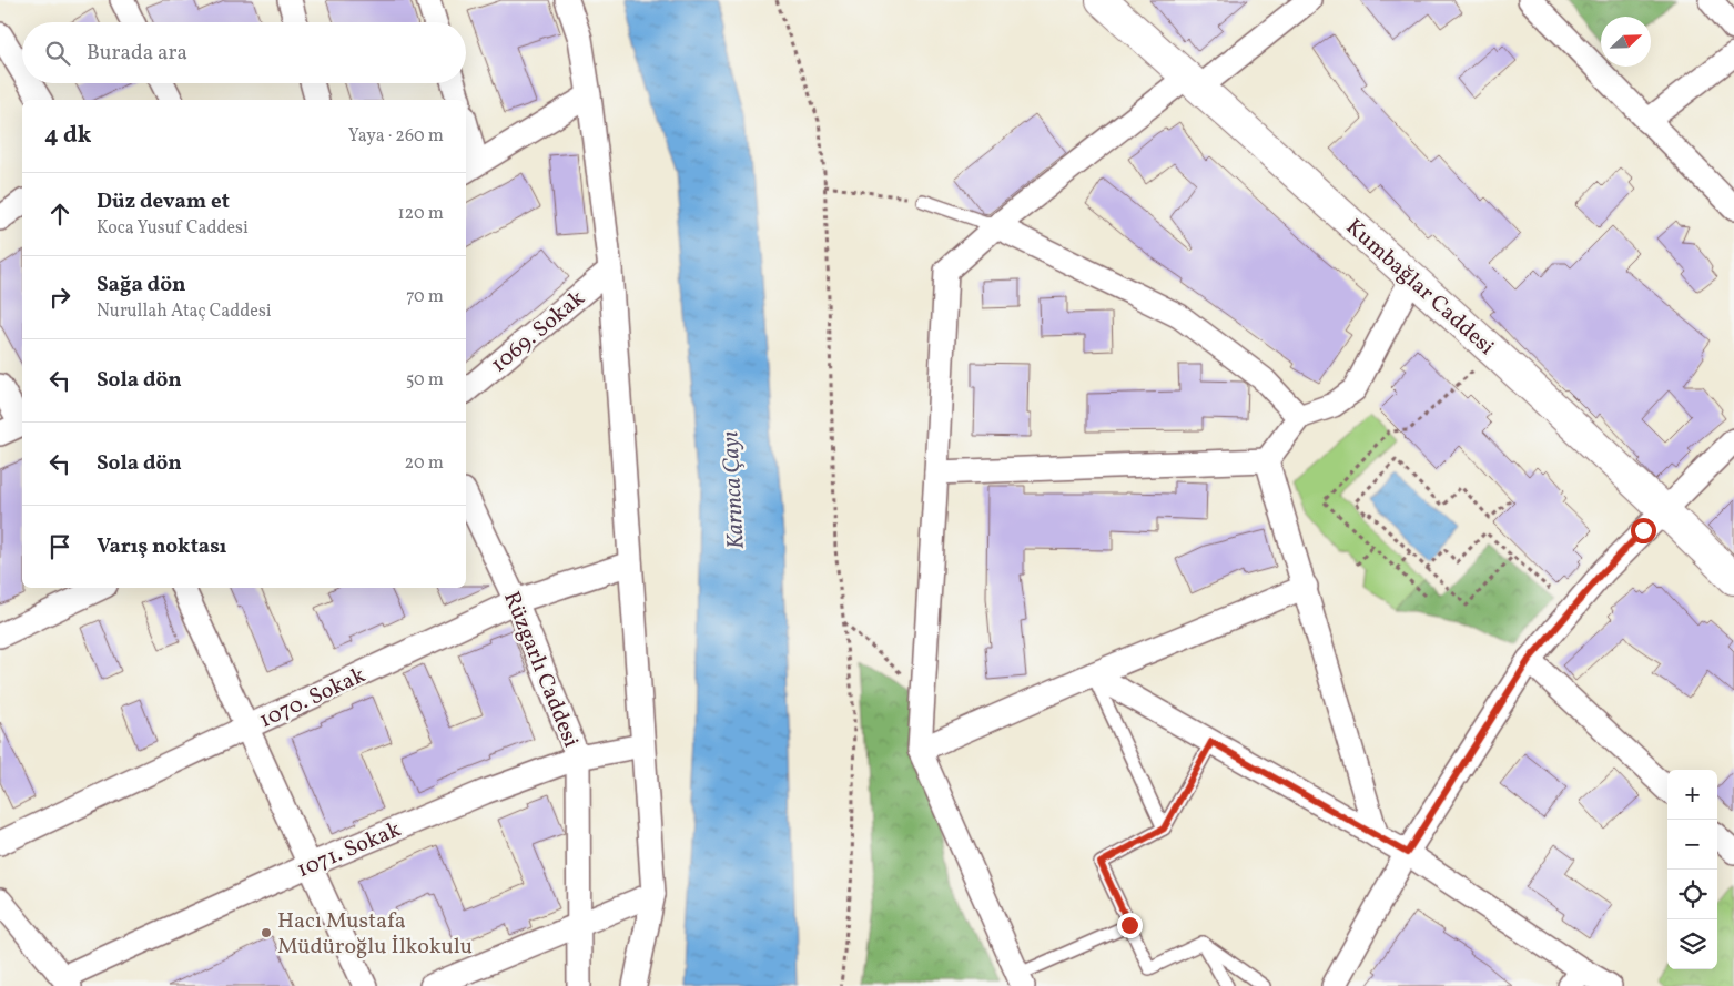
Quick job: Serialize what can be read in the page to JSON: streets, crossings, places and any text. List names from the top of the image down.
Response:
{
  "streets": {
    "main road": ["Kumbağlar Caddesi"],
    "street": [
      "1069. Sokak",
      "Rüzgarlı Caddesi",
      "1070. Sokak",
      "1071. Sokak"
    ]
  },
  "crossings": [
    ["Rüzgarlı Caddesi", "1070. Sokak"],
    ["Rüzgarlı Caddesi", "1071. Sokak"]
  ],
  "water": ["Karınca Çayı"],
  "places": ["Hacı Mustafa Müdüroğlu İlkokulu"],
  "north": "top right",
  "page": {
    "search": "Burada ara",
    "heading": ["4 dk", "Yaya · 260 m"],
    "list": [
      ["Düz devam et", "Koca Yusuf Caddesi", "120 m"],
      ["Sağa dön", "Nurullah Ataç Caddesi", "70 m"],
      ["Sola dön", "50 m"],
      ["Sola dön", "20 m"],
      "Varış noktası"
    ],
    "map_buttons": ["+", "−"]
  }
}
